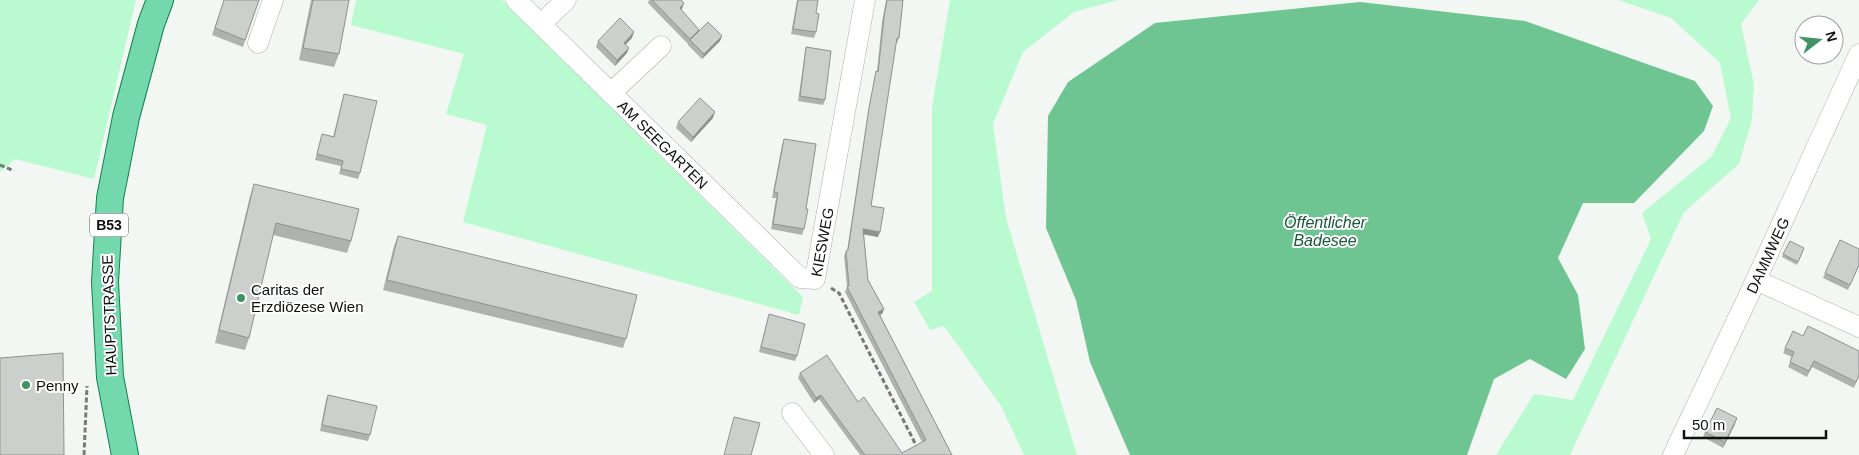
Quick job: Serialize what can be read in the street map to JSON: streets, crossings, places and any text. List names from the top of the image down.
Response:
{
  "streets": {
    "main road": ["B53", "HAUPTSTRASSE"],
    "street": ["AM SEEGARTEN", "KIESWEG", "DAMMWEG"]
  },
  "crossings": [
    ["AM SEEGARTEN", "KIESWEG"]
  ],
  "water": ["Öffentlicher Badesee"],
  "places": ["Caritas der Erzdiözese Wien", "Penny"],
  "scale_bar": "50 m",
  "north": "right"
}
